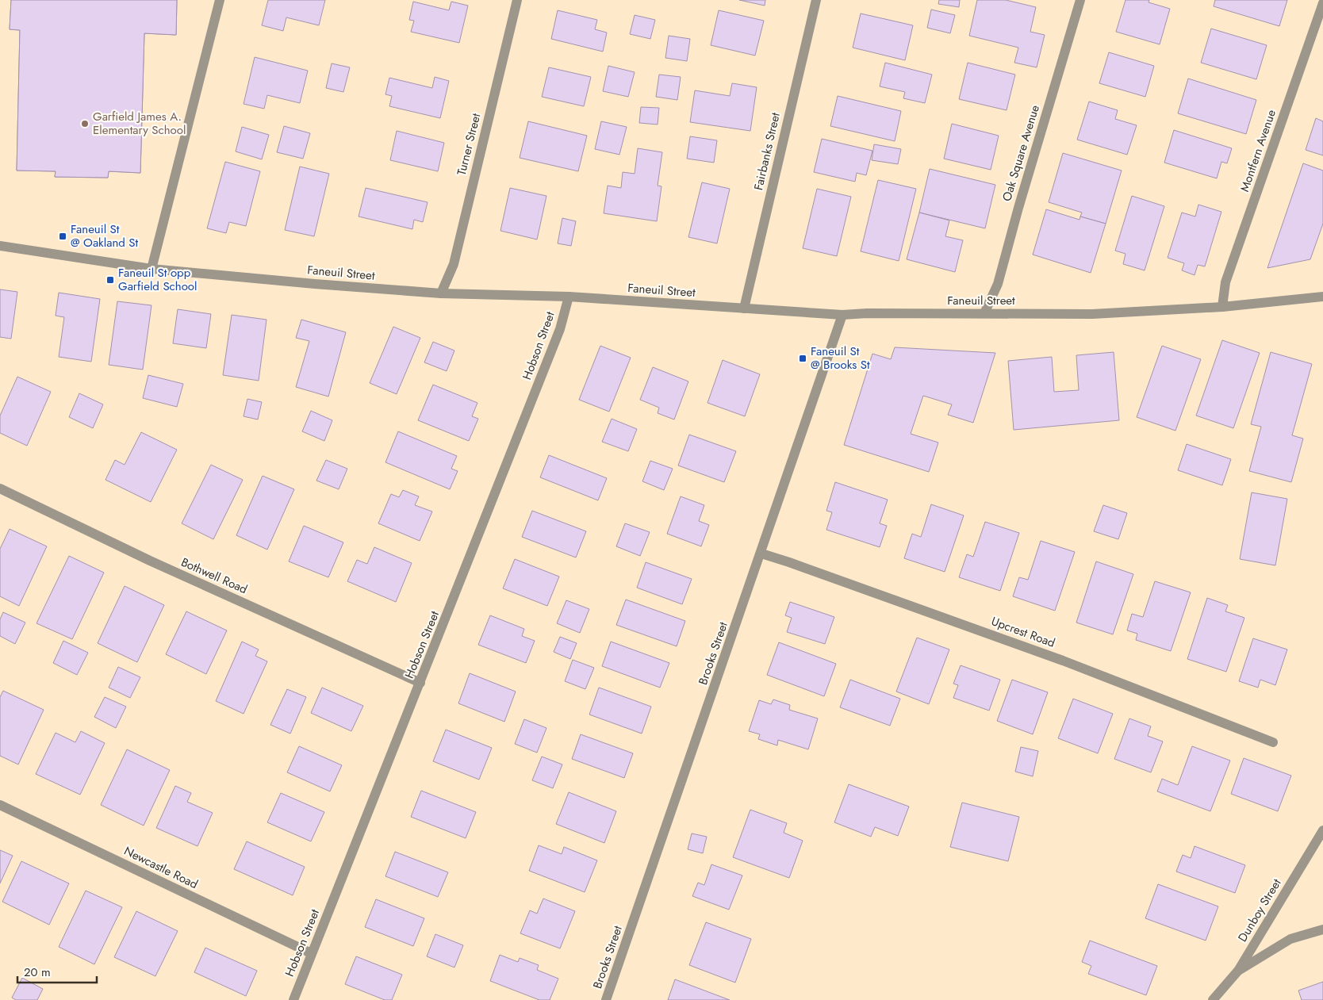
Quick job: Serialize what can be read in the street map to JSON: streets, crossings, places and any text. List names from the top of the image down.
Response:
{
  "streets": {
    "street": [
      "Turner Street",
      "Montfern Avenue",
      "Fairbanks Street",
      "Oak Square Avenue",
      "Faneuil Street",
      "Hobson Street",
      "Bothwell Road",
      "Upcrest Road",
      "Brooks Street",
      "Newcastle Road",
      "Dunboy Street"
    ]
  },
  "crossings": [
    ["Turner Street", "Faneuil Street"],
    ["Montfern Avenue", "Faneuil Street"],
    ["Fairbanks Street", "Faneuil Street"],
    ["Oak Square Avenue", "Faneuil Street"],
    ["Faneuil Street", "Hobson Street"],
    ["Faneuil Street", "Brooks Street"],
    ["Hobson Street", "Bothwell Road"],
    ["Hobson Street", "Newcastle Road"],
    ["Upcrest Road", "Brooks Street"]
  ],
  "places": {
    "other": ["Garfield James A. Elementary School"],
    "transit": ["Faneuil St @ Oakland St", "Faneuil St opp Garfield School", "Faneuil St @ Brooks St"]
  },
  "scale_bar": "20 m"
}
